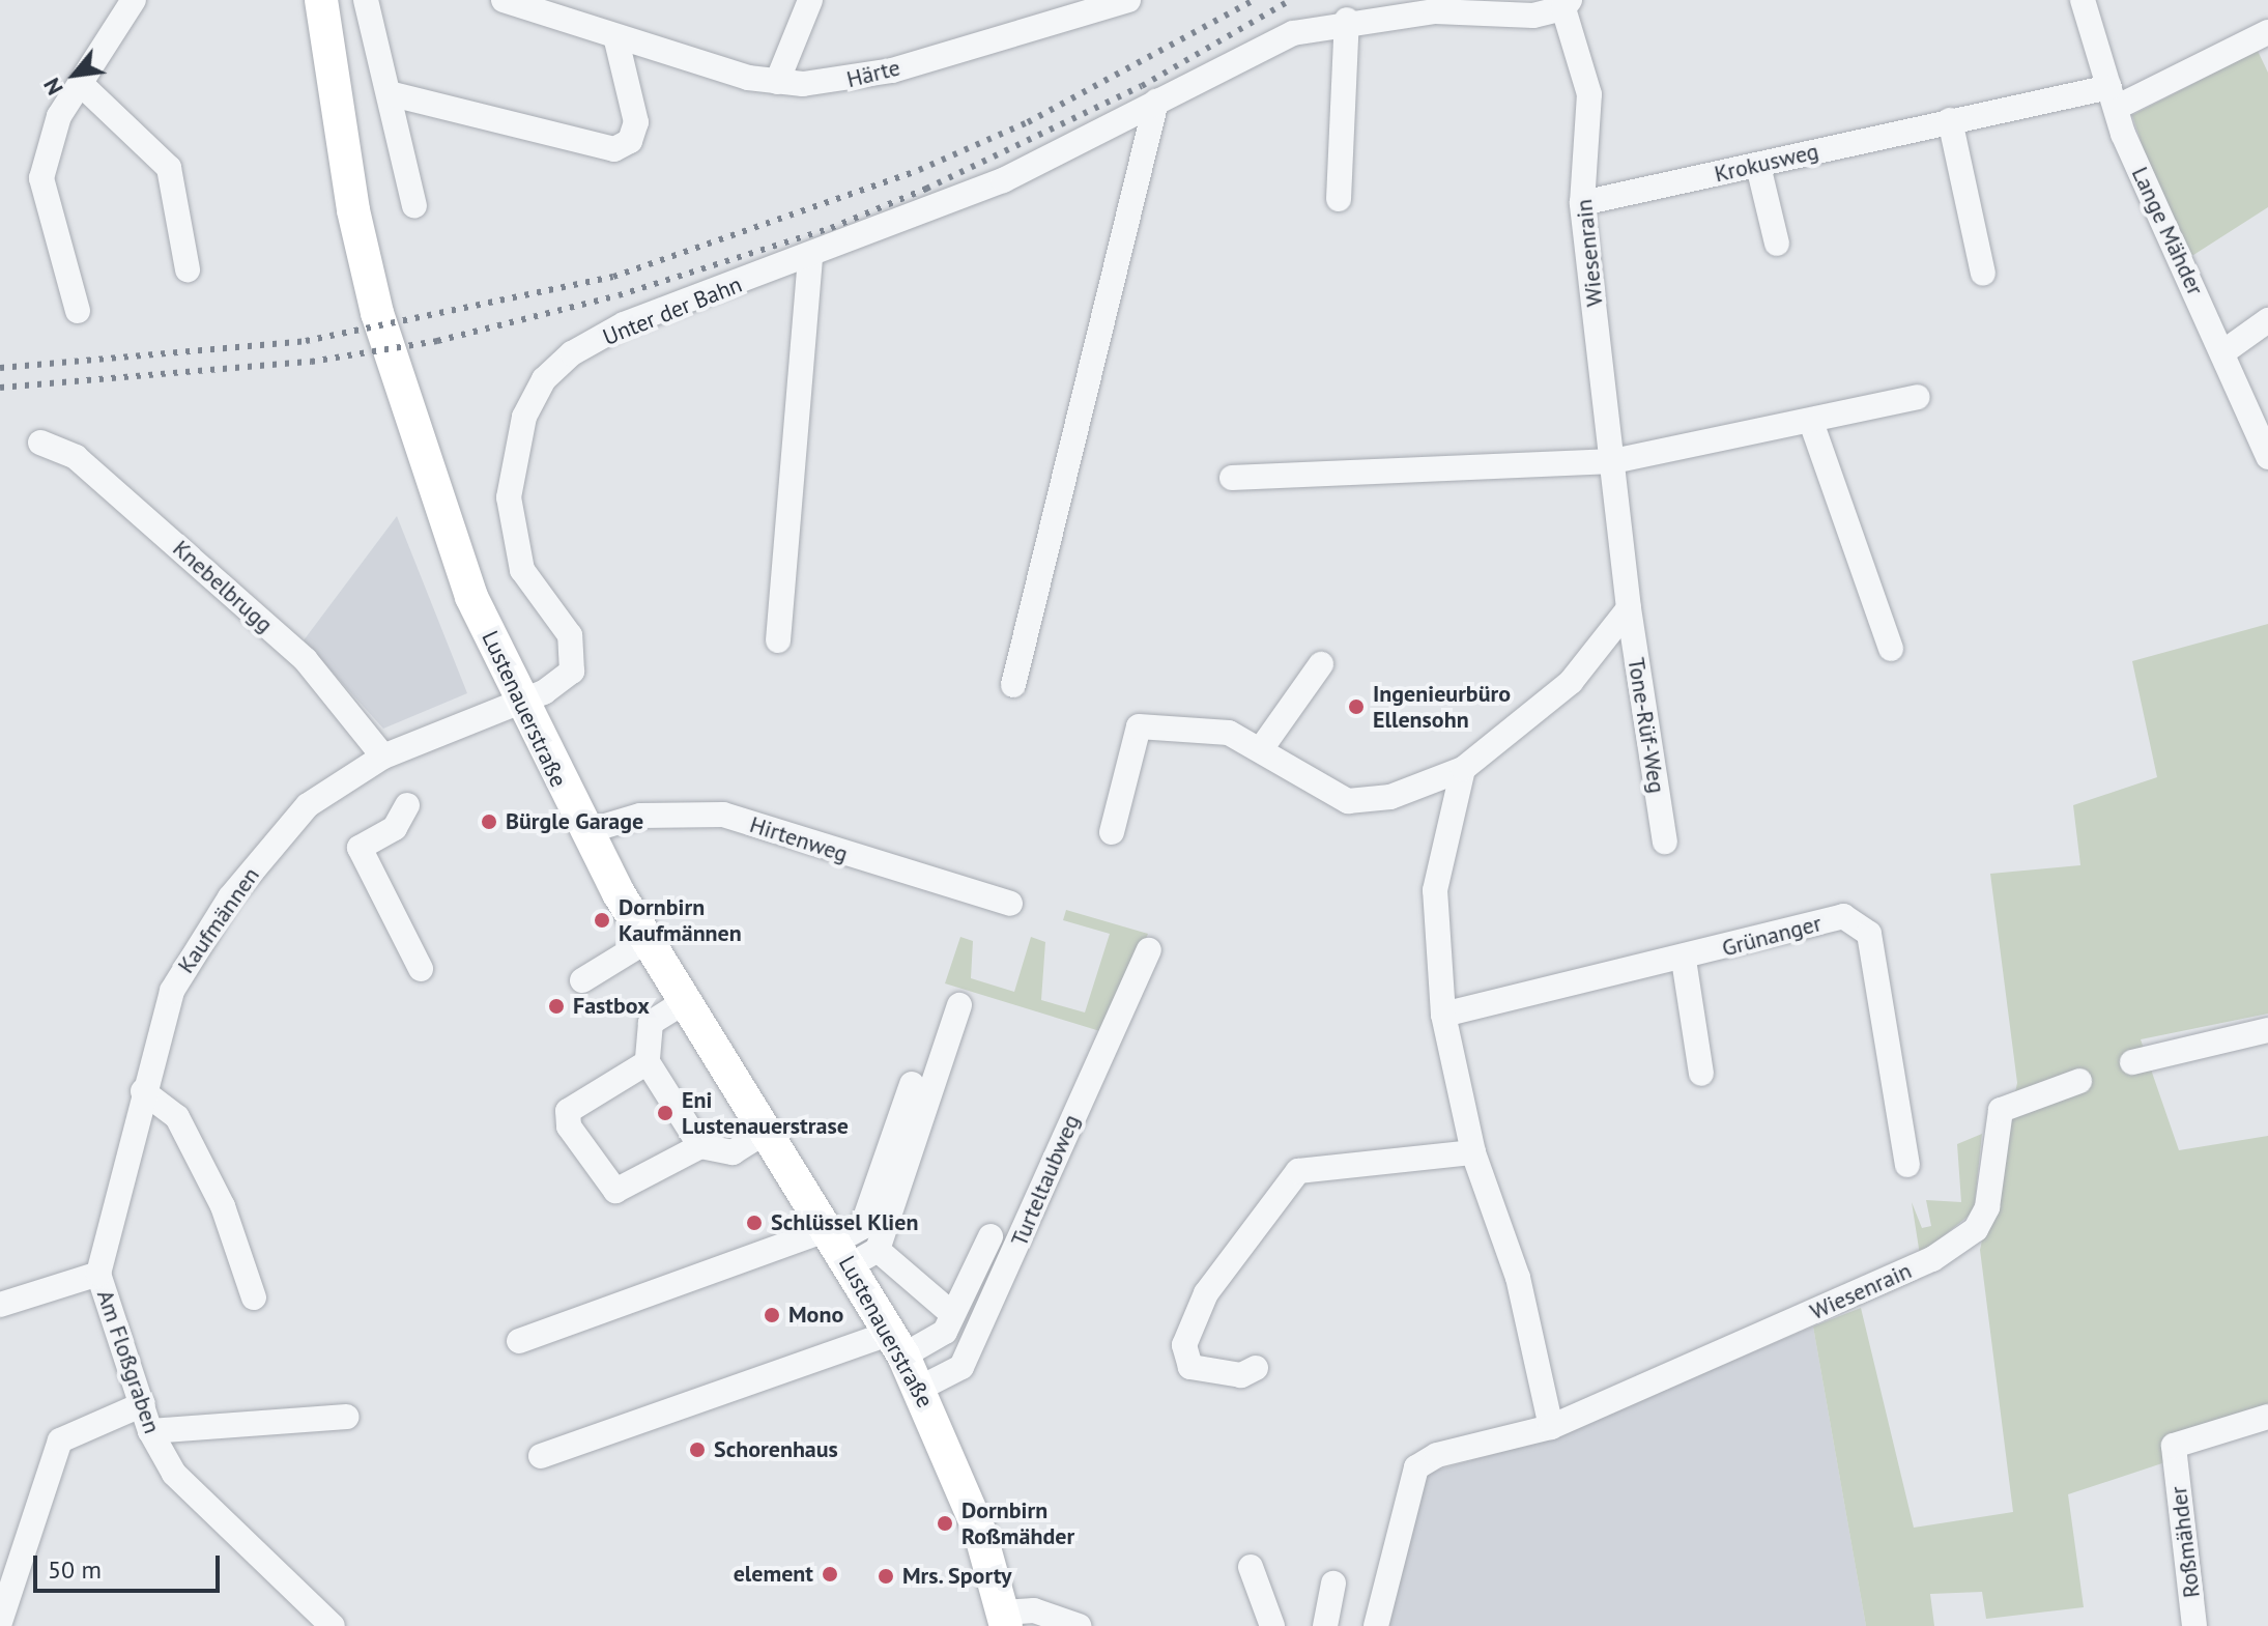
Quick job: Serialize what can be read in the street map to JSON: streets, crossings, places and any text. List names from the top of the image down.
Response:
{
  "streets": {
    "main road": ["Lustenauerstraße"],
    "street": [
      "Härte",
      "Krokusweg",
      "Lange Mähder",
      "Wiesenrain",
      "Unter der Bahn",
      "Knebelbrugg",
      "Tone-Rüf-Weg",
      "Hirtenweg",
      "Kaufmännen",
      "Grünanger",
      "Turteltaubweg",
      "Am Floßgraben",
      "Roßmähder"
    ]
  },
  "crossings": [
    ["Krokusweg", "Lange Mähder"],
    ["Krokusweg", "Wiesenrain"],
    ["Wiesenrain", "Unter der Bahn"],
    ["Wiesenrain", "Tone-Rüf-Weg"],
    ["Unter der Bahn", "Lustenauerstraße"],
    ["Unter der Bahn", "Kaufmännen"],
    ["Knebelbrugg", "Kaufmännen"],
    ["Lustenauerstraße", "Hirtenweg"],
    ["Lustenauerstraße", "Kaufmännen"],
    ["Lustenauerstraße", "Turteltaubweg"],
    ["Kaufmännen", "Am Floßgraben"]
  ],
  "places": [
    "Ingenieurbüro Ellensohn",
    "Bürgle Garage",
    "Dornbirn Kaufmännen",
    "Fastbox",
    "Eni Lustenauerstrase",
    "Schlüssel Klien",
    "Mono",
    "Schorenhaus",
    "Dornbirn Roßmähder",
    "element",
    "Mrs. Sporty"
  ],
  "scale_bar": "50 m",
  "north": "bottom left"
}
